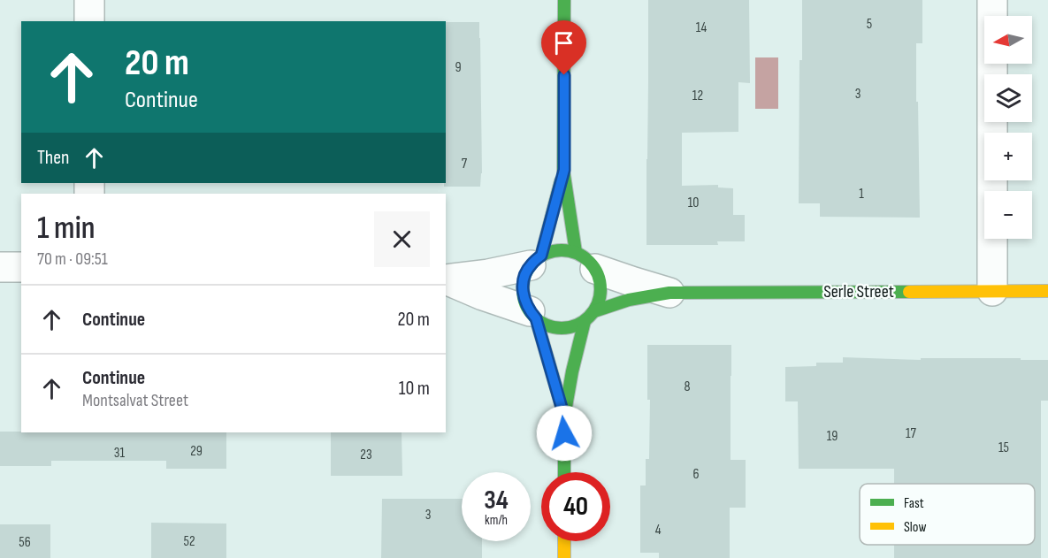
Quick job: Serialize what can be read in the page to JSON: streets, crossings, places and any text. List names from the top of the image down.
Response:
{
  "streets": {
    "street": ["Serle Street"]
  },
  "house_numbers": [
    "5",
    "14",
    "9",
    "3",
    "12",
    "7",
    "1",
    "10",
    "8",
    "17",
    "19",
    "15",
    "29",
    "31",
    "23",
    "6",
    "3",
    "4",
    "52",
    "56"
  ],
  "legend": ["Fast", "Slow"],
  "north": "left",
  "page": {
    "map_buttons": ["+", "−"],
    "turn": ["20 m", "Continue"],
    "then": "Then",
    "heading": ["1 min", "70 m · 09:51"],
    "list": [
      {
        "name": "Continue",
        "value": "20 m"
      },
      {
        "name": "Continue",
        "note": "Montsalvat Street",
        "value": "10 m"
      }
    ],
    "speed": "34 km/h",
    "limit": "40"
  }
}
